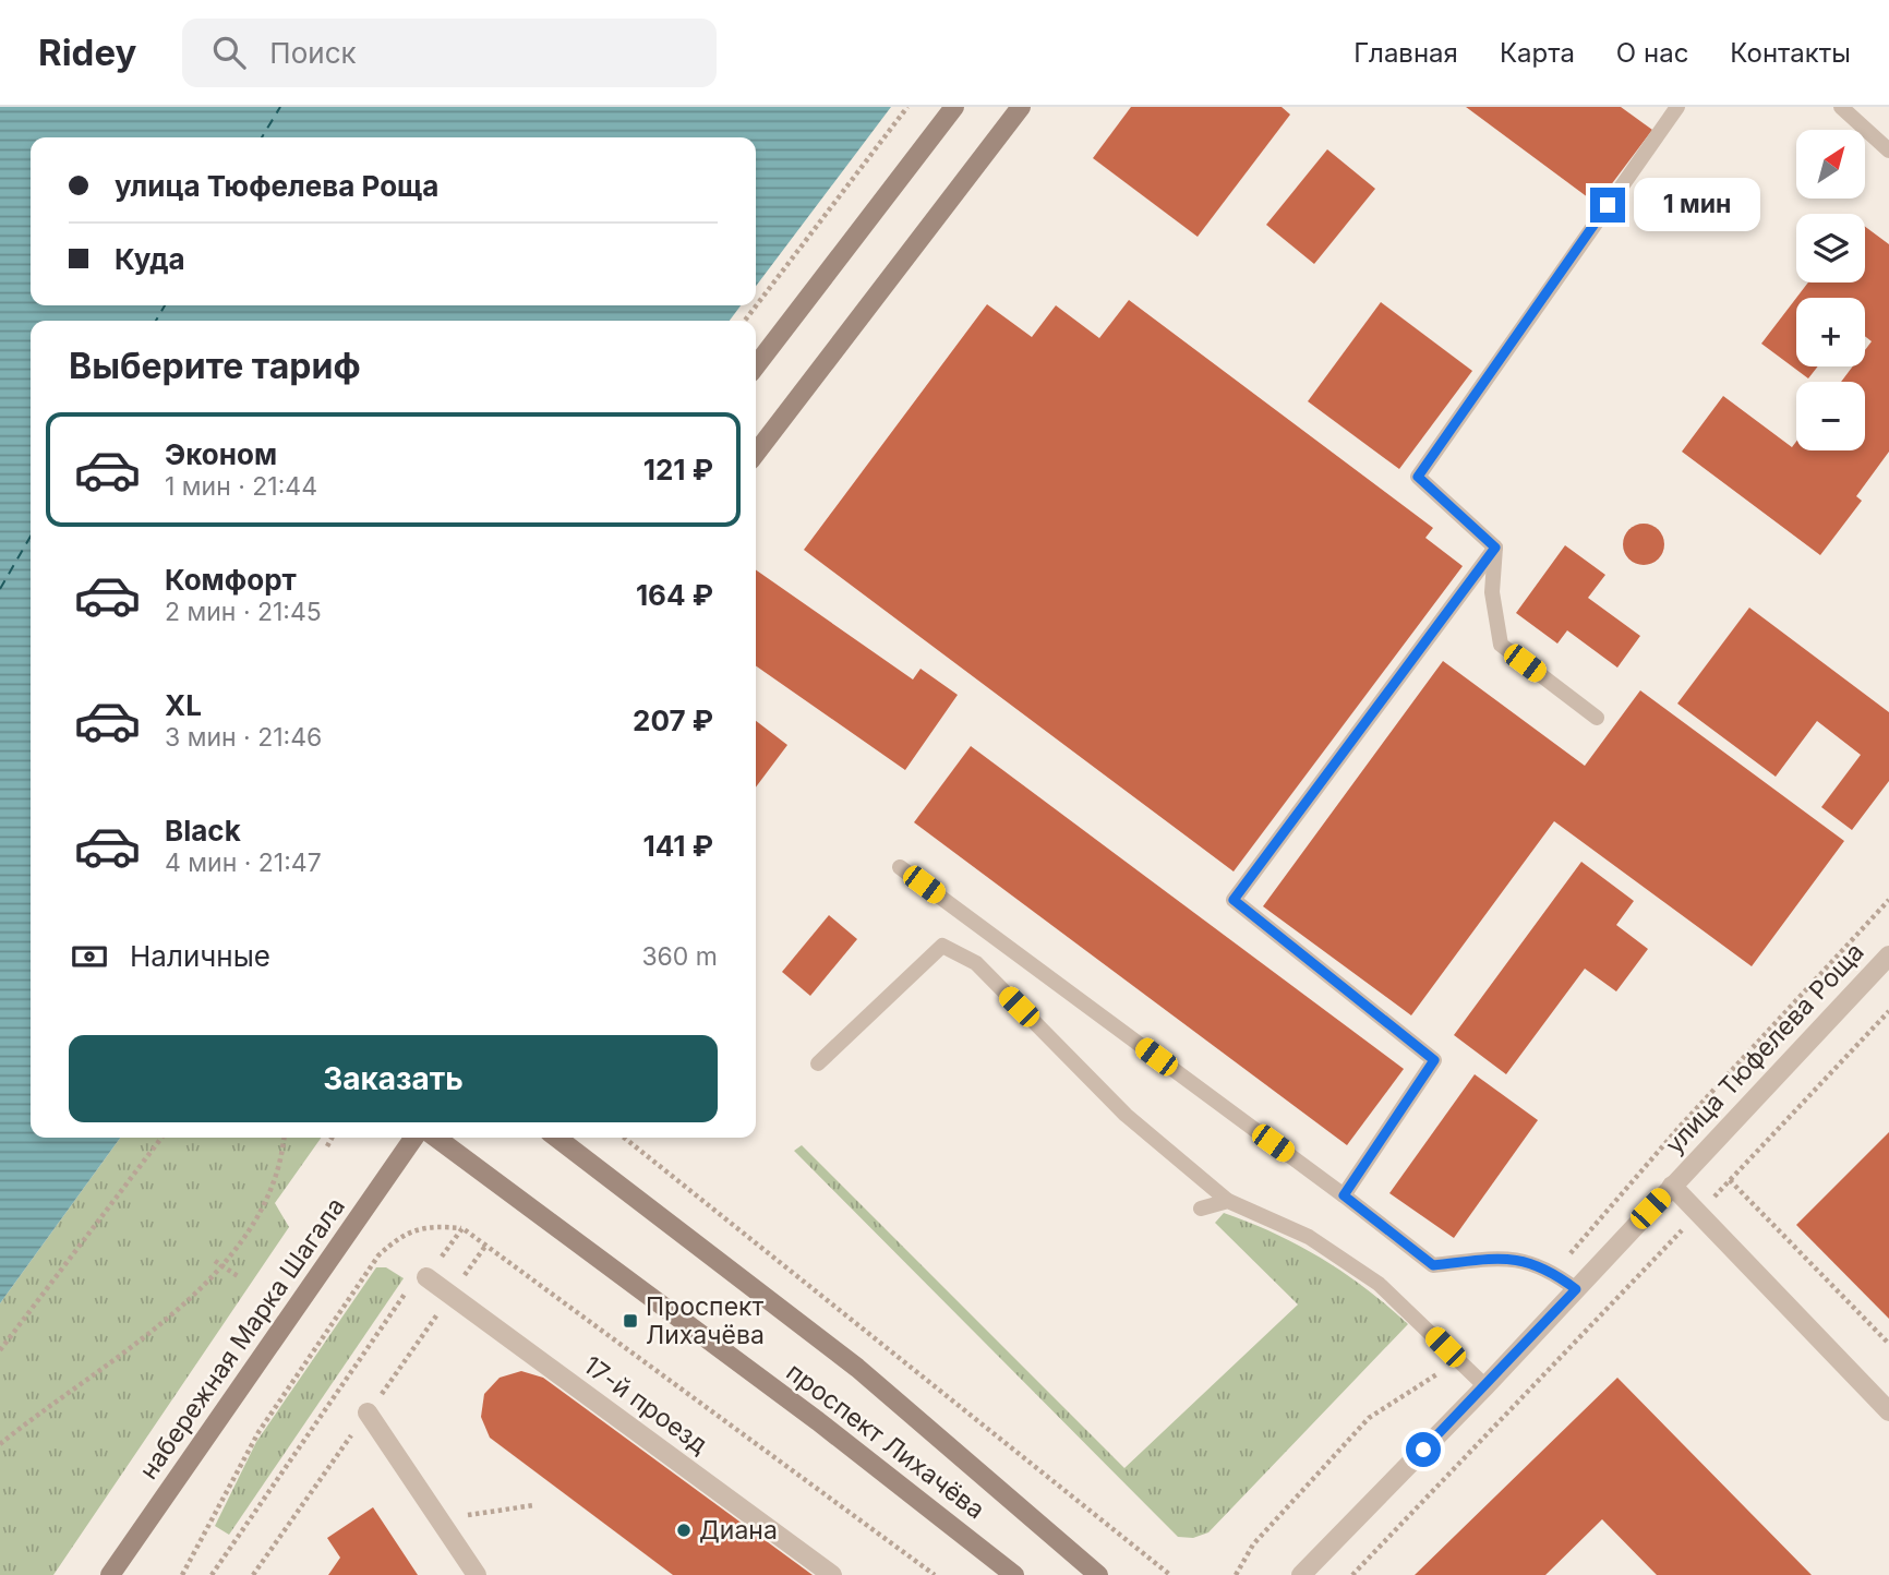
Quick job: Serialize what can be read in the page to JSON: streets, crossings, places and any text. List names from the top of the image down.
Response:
{
  "streets": {
    "street": [
      "улица Тюфелева Роща",
      "набережная Марка Шагала",
      "17-й проезд",
      "проспект Лихачёва"
    ]
  },
  "places": {
    "transit": ["Проспект Лихачёва"],
    "other": ["Диана"]
  },
  "north": "top right",
  "page": {
    "header": "Ridey",
    "search": "Поиск",
    "nav": [
      "Главная",
      "Карта",
      "О нас",
      "Контакты"
    ],
    "map_buttons": ["+", "−"],
    "banner": ["улица Тюфелева Роща", "Куда"],
    "bubble": "1 мин",
    "heading": "Выберите тариф",
    "list": [
      {
        "name": "Эконом",
        "note": "1 мин · 21:44",
        "value": "121 ₽"
      },
      {
        "name": "Комфорт",
        "note": "2 мин · 21:45",
        "value": "164 ₽"
      },
      {
        "name": "XL",
        "note": "3 мин · 21:46",
        "value": "207 ₽"
      },
      {
        "name": "Black",
        "note": "4 мин · 21:47",
        "value": "141 ₽"
      }
    ],
    "pay": ["Наличные", "360 m"],
    "buttons": "Заказать"
  }
}
